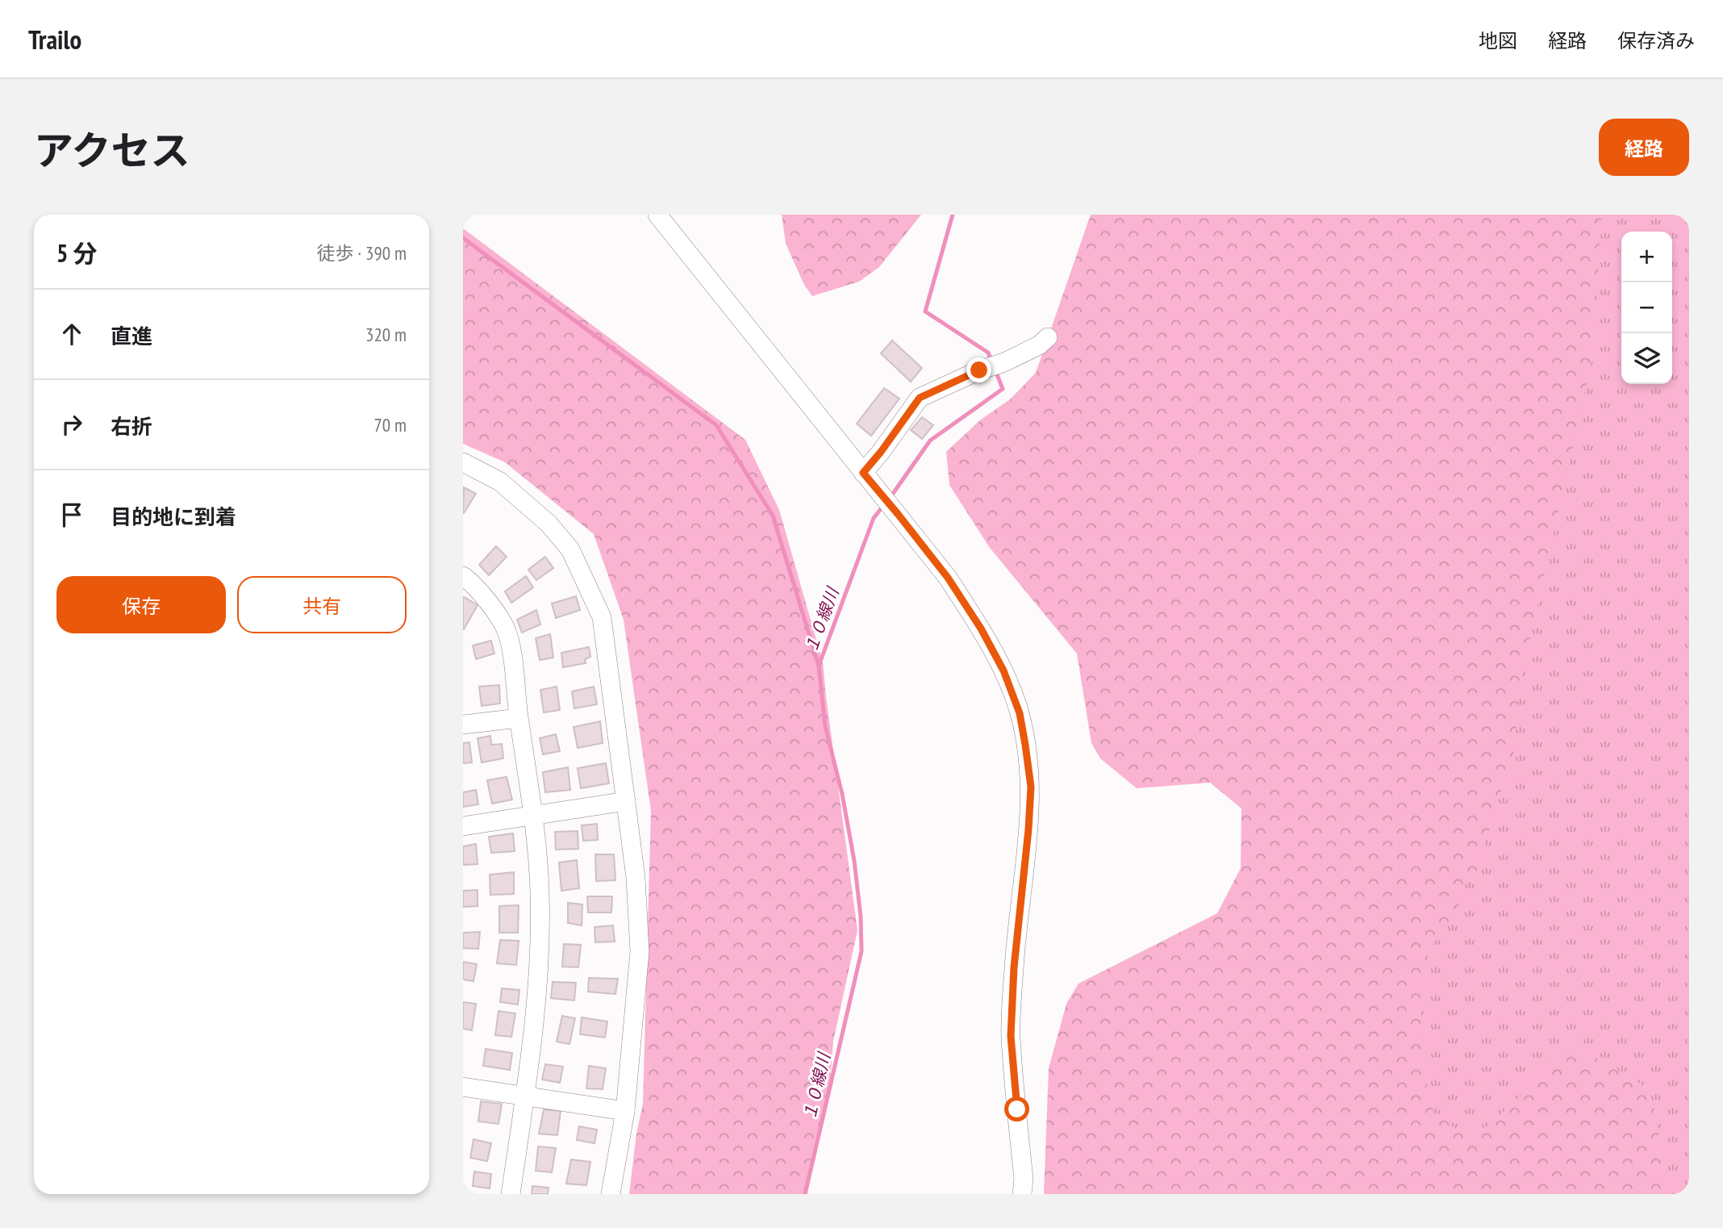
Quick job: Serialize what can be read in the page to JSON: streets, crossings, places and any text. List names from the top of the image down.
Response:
{
  "water": ["１０線川"],
  "page": {
    "header": "Trailo",
    "nav": ["地図", "経路", "保存済み"],
    "title": "アクセス",
    "buttons": [
      "経路",
      ["保存", "共有"]
    ],
    "heading": ["5 分", "徒歩 · 390 m"],
    "map_buttons": ["+", "−"],
    "list": [
      ["直進", "320 m"],
      ["右折", "70 m"],
      "目的地に到着"
    ]
  }
}
